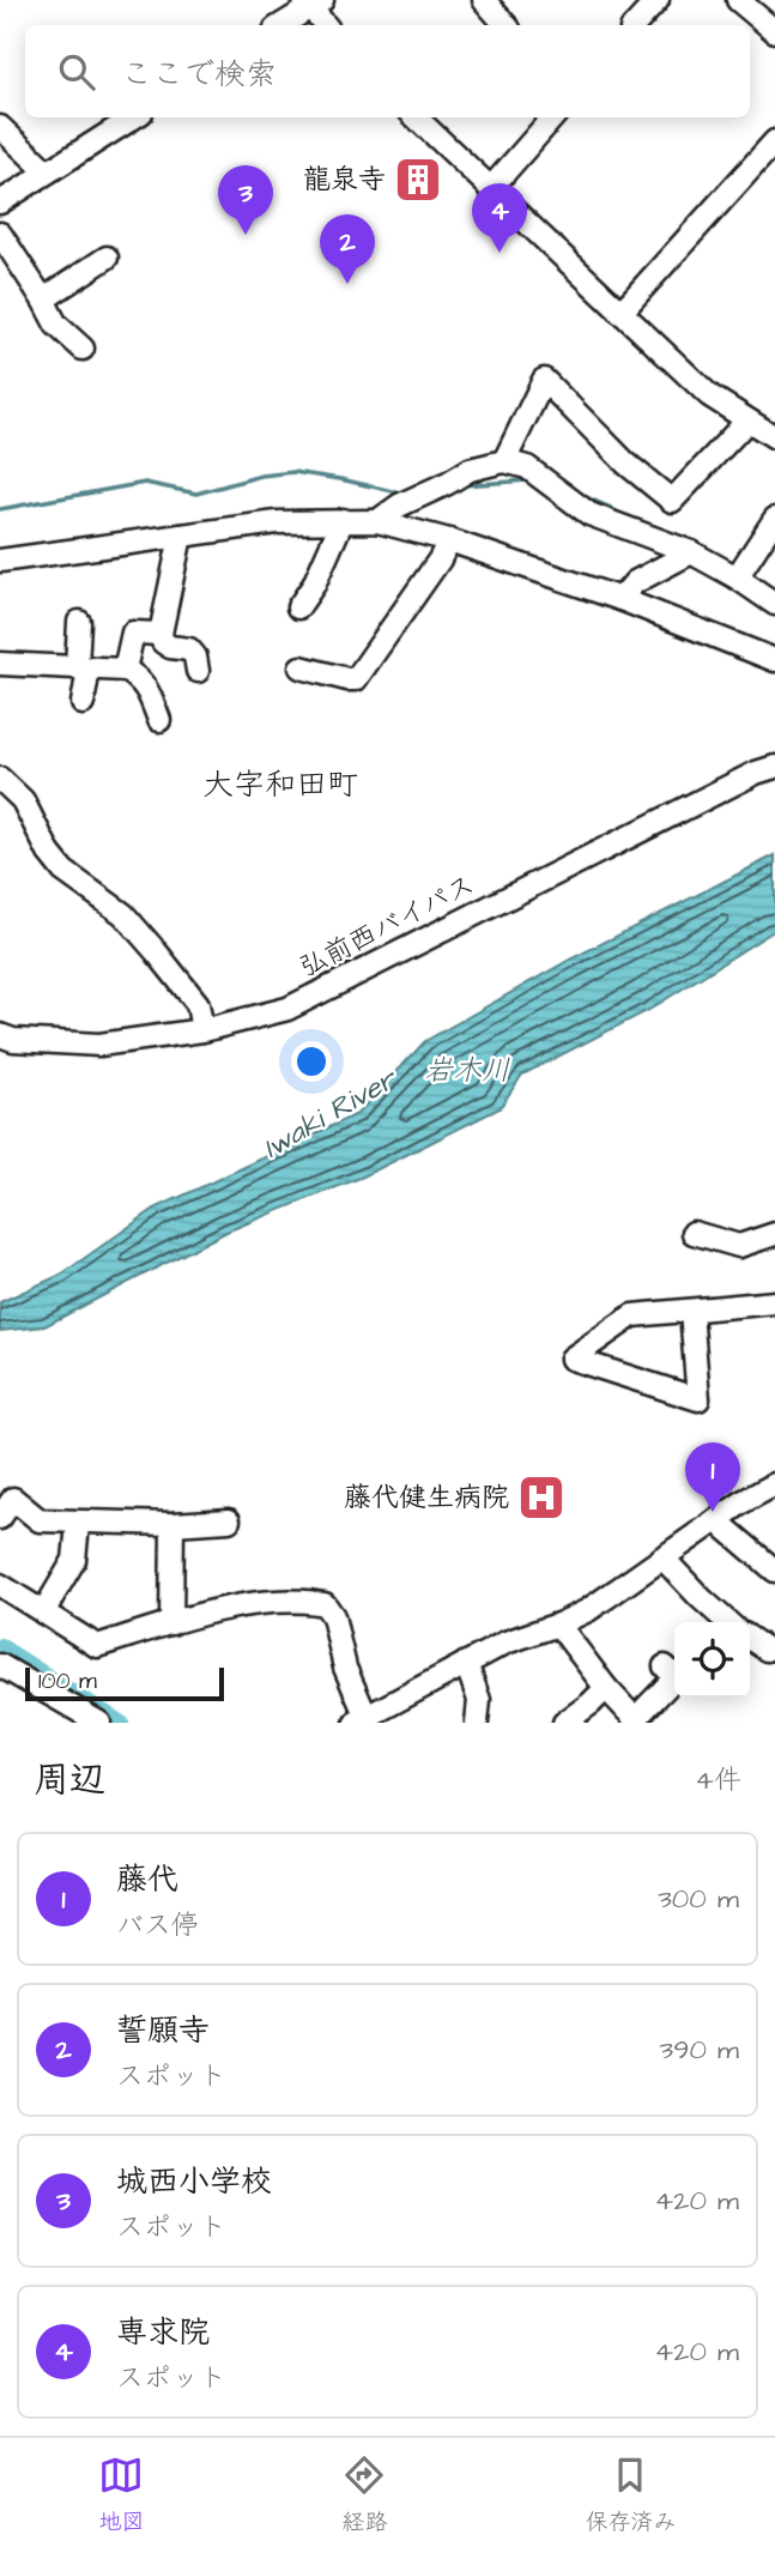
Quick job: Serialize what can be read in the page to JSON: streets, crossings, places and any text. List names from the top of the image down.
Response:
{
  "streets": {
    "street": ["弘前西バイパス"]
  },
  "districts": ["大字和田町"],
  "water": ["岩木川", "Iwaki River"],
  "places": {
    "building": ["龍泉寺"],
    "hospital": ["藤代健生病院"]
  },
  "scale_bar": "100 m",
  "page": {
    "search": "ここで検索",
    "pins": [
      "3",
      "4",
      "2",
      "1"
    ],
    "scale": "100 m",
    "heading": ["周辺", "4件"],
    "list": [
      {
        "mark": "1",
        "name": "藤代",
        "note": "バス停",
        "value": "300 m"
      },
      {
        "mark": "2",
        "name": "誓願寺",
        "note": "スポット",
        "value": "390 m"
      },
      {
        "mark": "3",
        "name": "城西小学校",
        "note": "スポット",
        "value": "420 m"
      },
      {
        "mark": "4",
        "name": "専求院",
        "note": "スポット",
        "value": "420 m"
      }
    ],
    "nav": ["地図", "経路", "保存済み"]
  }
}
